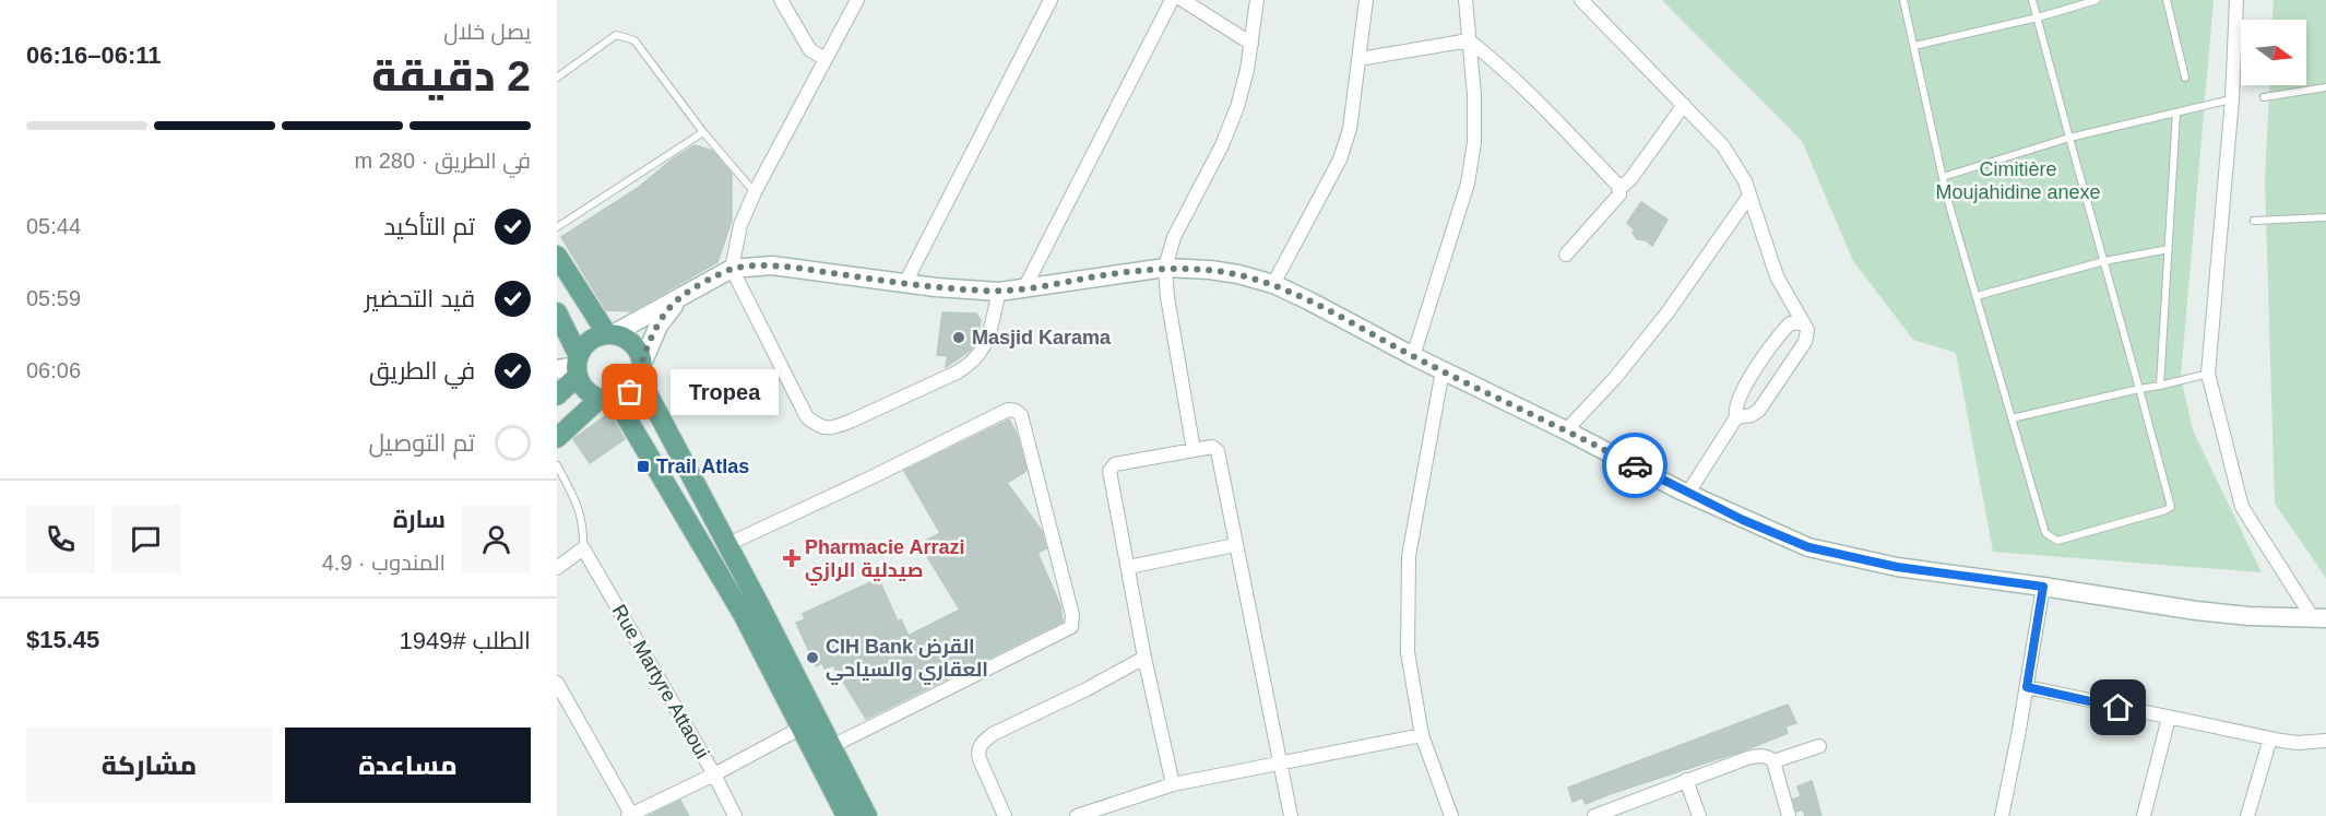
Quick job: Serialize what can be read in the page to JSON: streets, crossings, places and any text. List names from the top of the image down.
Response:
{
  "streets": {
    "street": ["Rue Martyre Attaoui"]
  },
  "parks": ["Cimitière Moujahidine anexe"],
  "places": {
    "other": ["Masjid Karama", "Tropea", "CIH Bank القرض العقاري والسياحي"],
    "transit": ["Trail Atlas"],
    "health": ["Pharmacie Arrazi صيدلية الرازي"]
  },
  "north": "right",
  "page": {
    "heading": ["2 دقيقة", "يصل خلال", "06:11–06:16"],
    "panel": [
      "سارة",
      "المندوب · 4.9",
      "الطلب #1949",
      "$15.45"
    ],
    "bar": "في الطريق · 280 m",
    "list": [
      ["تم التأكيد", "05:44"],
      ["قيد التحضير", "05:59"],
      ["في الطريق", "06:06"],
      "تم التوصيل"
    ],
    "bubble": "Tropea",
    "buttons": ["مساعدة", "مشاركة"]
  }
}
